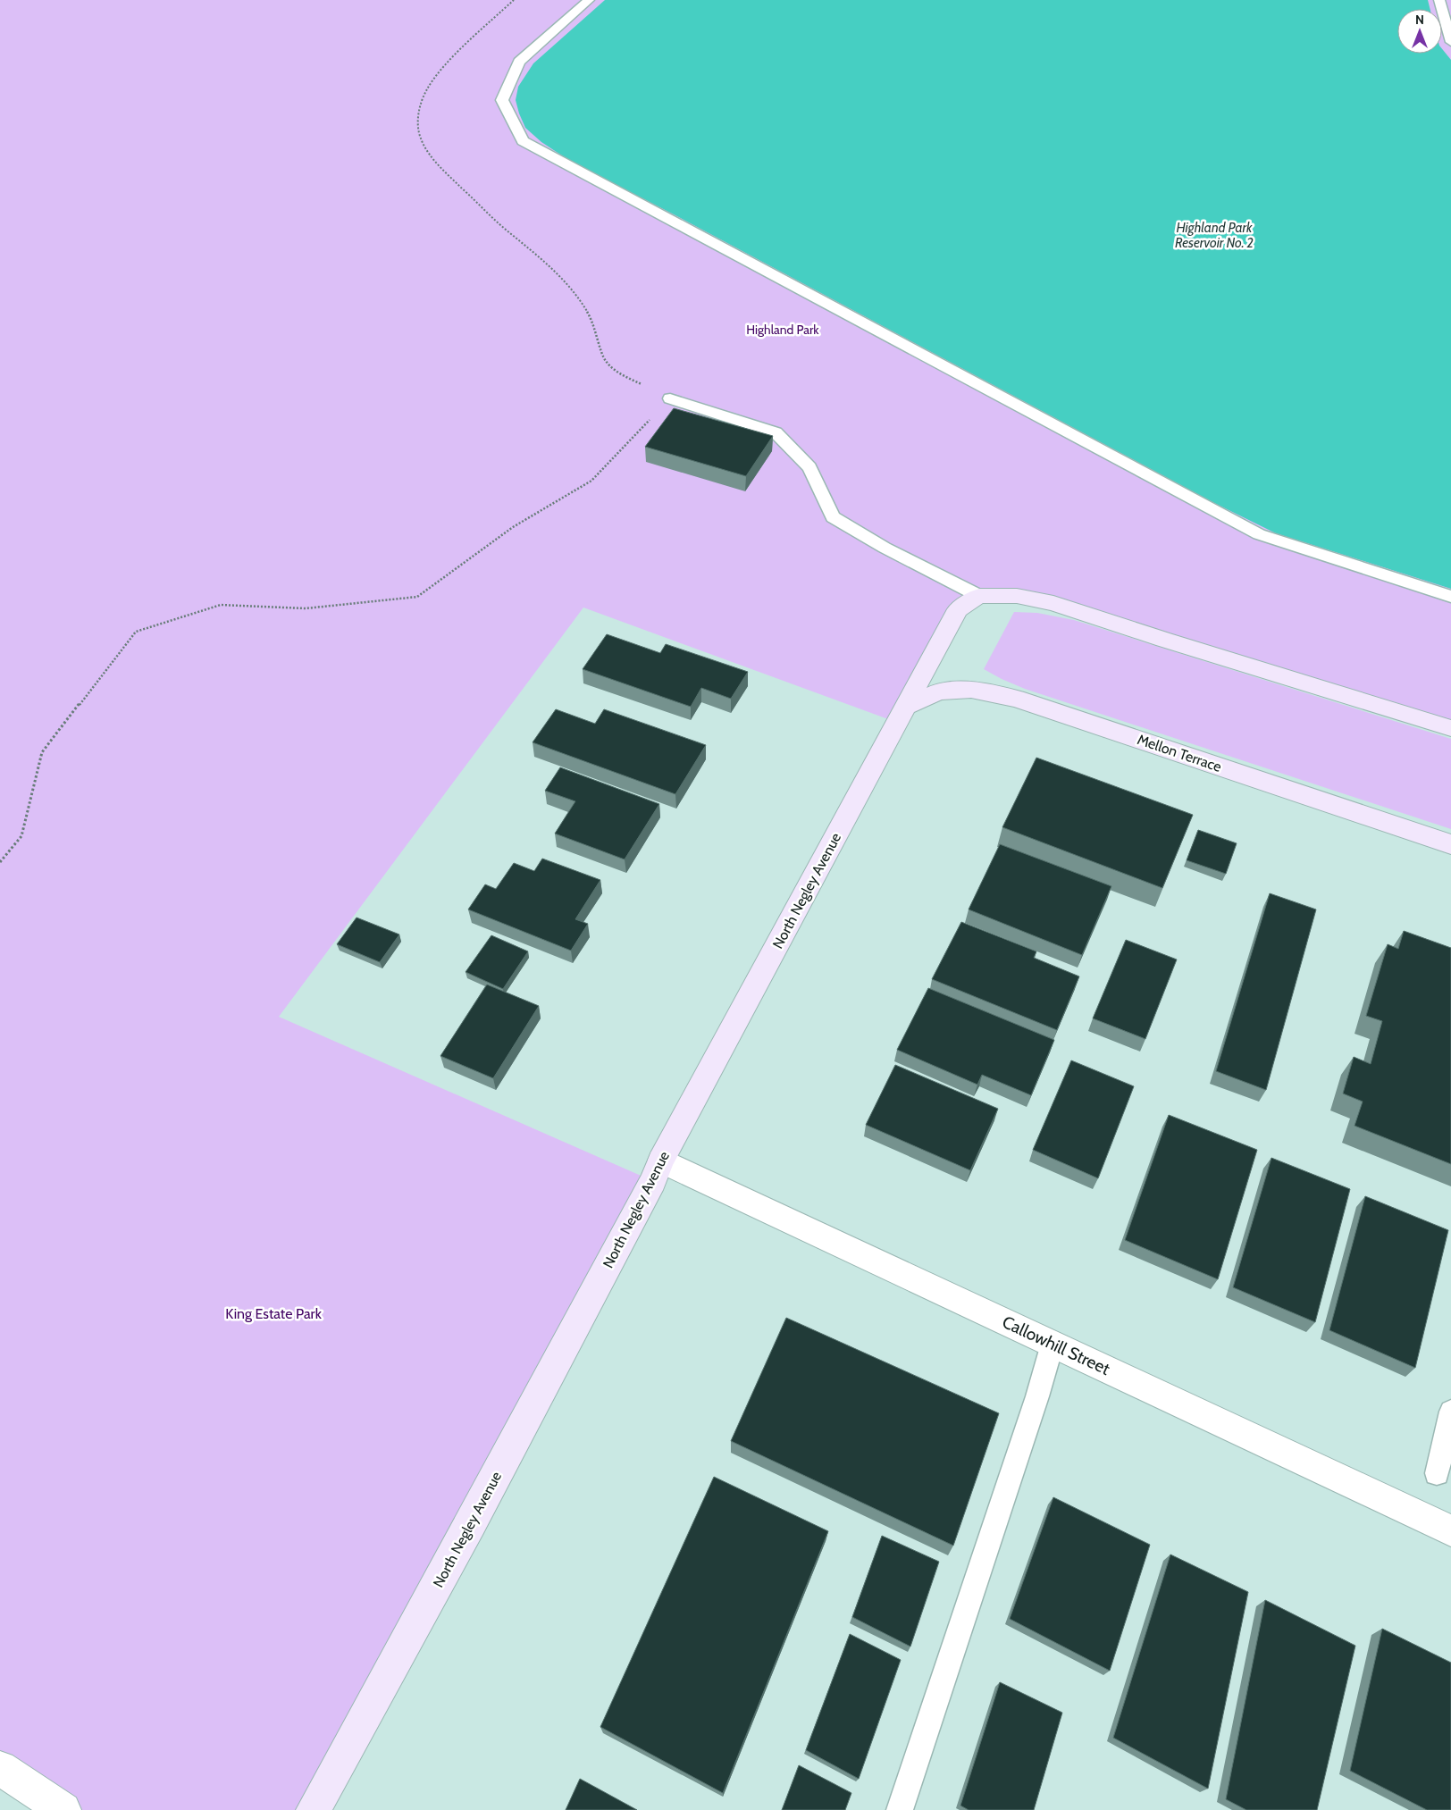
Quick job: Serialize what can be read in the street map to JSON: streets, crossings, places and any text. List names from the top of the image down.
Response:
{
  "streets": {
    "main road": ["Mellon Terrace", "North Negley Avenue"],
    "street": ["Callowhill Street"]
  },
  "crossings": [
    ["Mellon Terrace", "North Negley Avenue"],
    ["North Negley Avenue", "Callowhill Street"]
  ],
  "water": ["Highland Park Reservoir No. 2"],
  "parks": ["Highland Park", "King Estate Park"],
  "north": "top"
}
